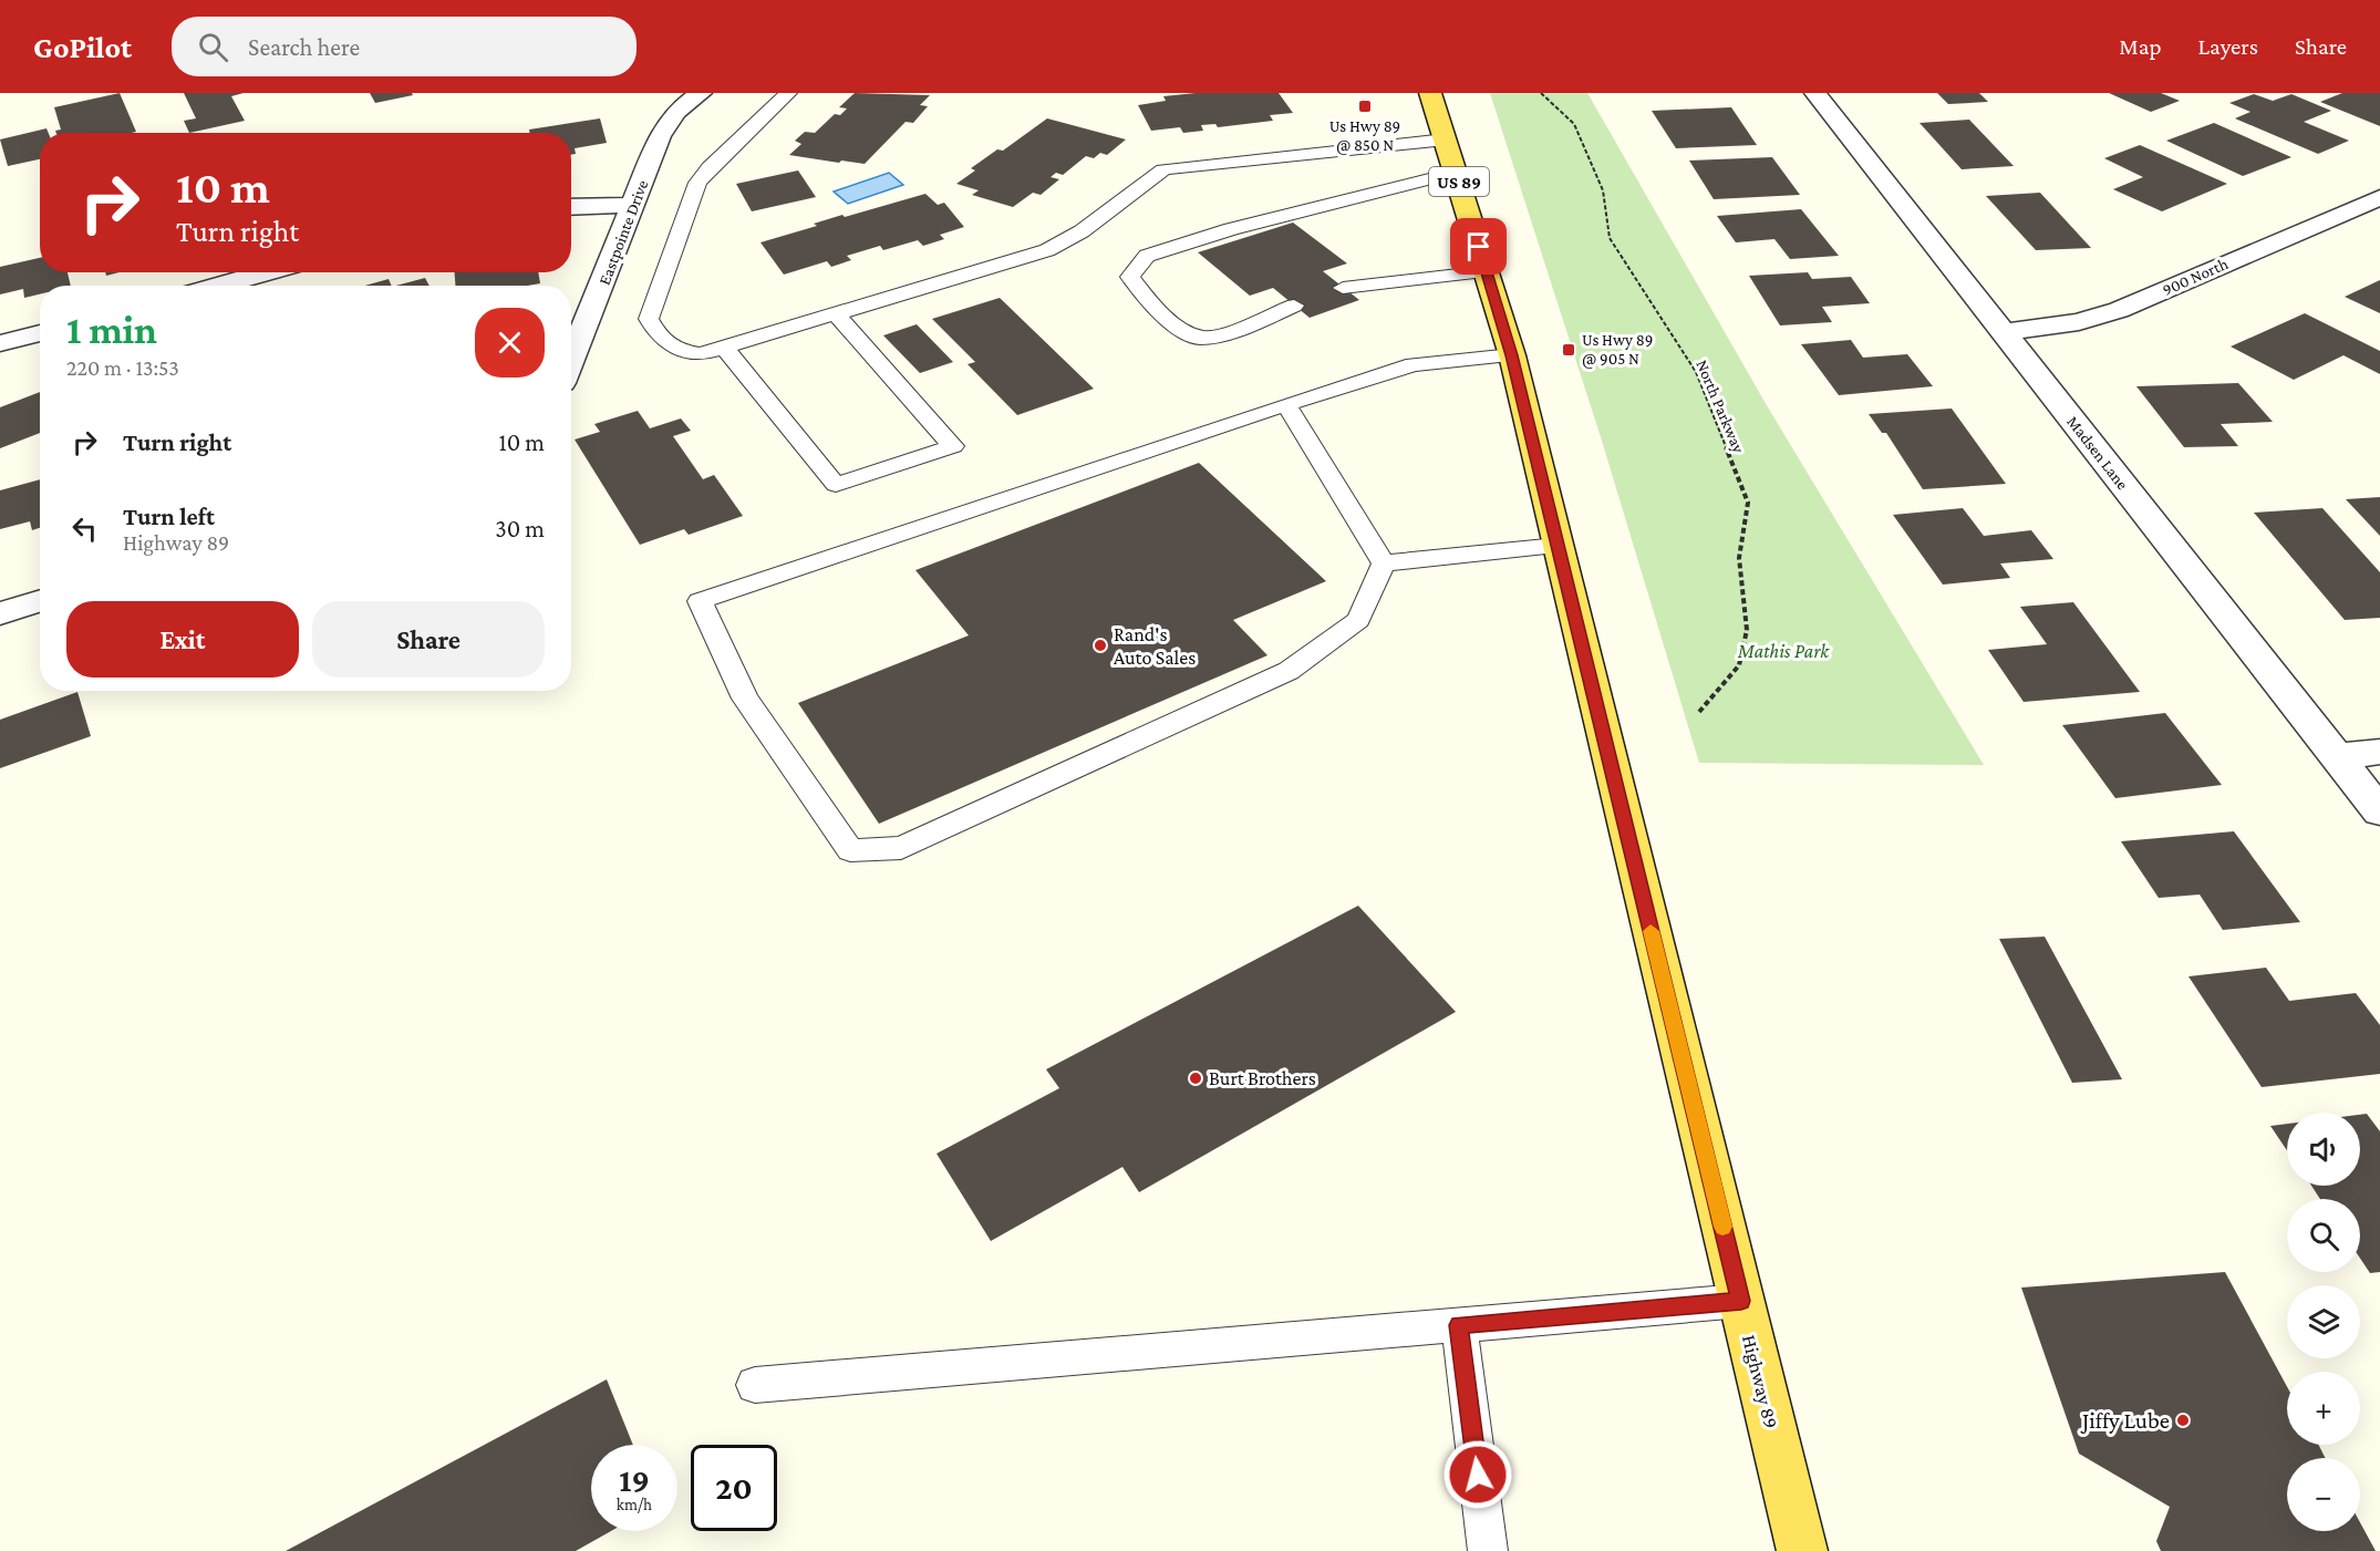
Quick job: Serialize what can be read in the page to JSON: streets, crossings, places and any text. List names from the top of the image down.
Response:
{
  "streets": {
    "main road": ["US 89", "Highway 89"],
    "street": ["Eastpointe Drive", "900 North", "Madsen Lane"],
    "path": ["North Parkway"]
  },
  "crossings": [
    ["900 North", "Madsen Lane"]
  ],
  "parks": ["Mathis Park"],
  "places": {
    "transit": ["Us Hwy 89 @ 850 N", "Us Hwy 89 @ 905 N"],
    "other": ["Rand's Auto Sales", "Burt Brothers", "Jiffy Lube"]
  },
  "page": {
    "header": "GoPilot",
    "search": "Search here",
    "nav": ["Map", "Layers", "Share"],
    "turn": ["10 m", "Turn right"],
    "heading": ["1 min", "220 m · 13:53"],
    "list": [
      {
        "name": "Turn right",
        "value": "10 m"
      },
      {
        "name": "Turn left",
        "note": "Highway 89",
        "value": "30 m"
      }
    ],
    "buttons": ["Exit", "Share"],
    "map_buttons": ["+", "−"],
    "speed": "19 km/h",
    "limit": "20"
  }
}
